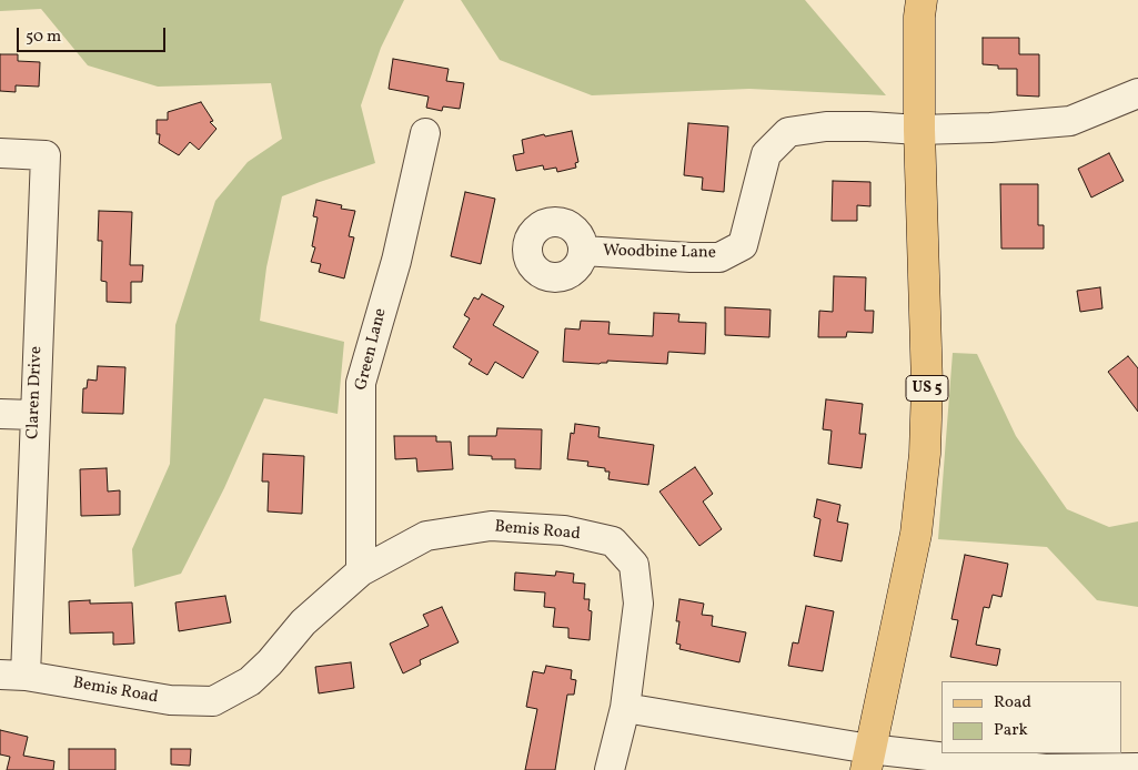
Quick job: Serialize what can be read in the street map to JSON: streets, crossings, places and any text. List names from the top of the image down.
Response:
{
  "streets": {
    "main road": ["US 5"],
    "street": [
      "Woodbine Lane",
      "Green Lane",
      "Claren Drive",
      "Bemis Road"
    ]
  },
  "crossings": [
    ["Woodbine Lane", "US 5"],
    ["Green Lane", "Bemis Road"],
    ["Claren Drive", "Bemis Road"]
  ],
  "legend": ["Road", "Park"],
  "scale_bar": "50 m"
}
